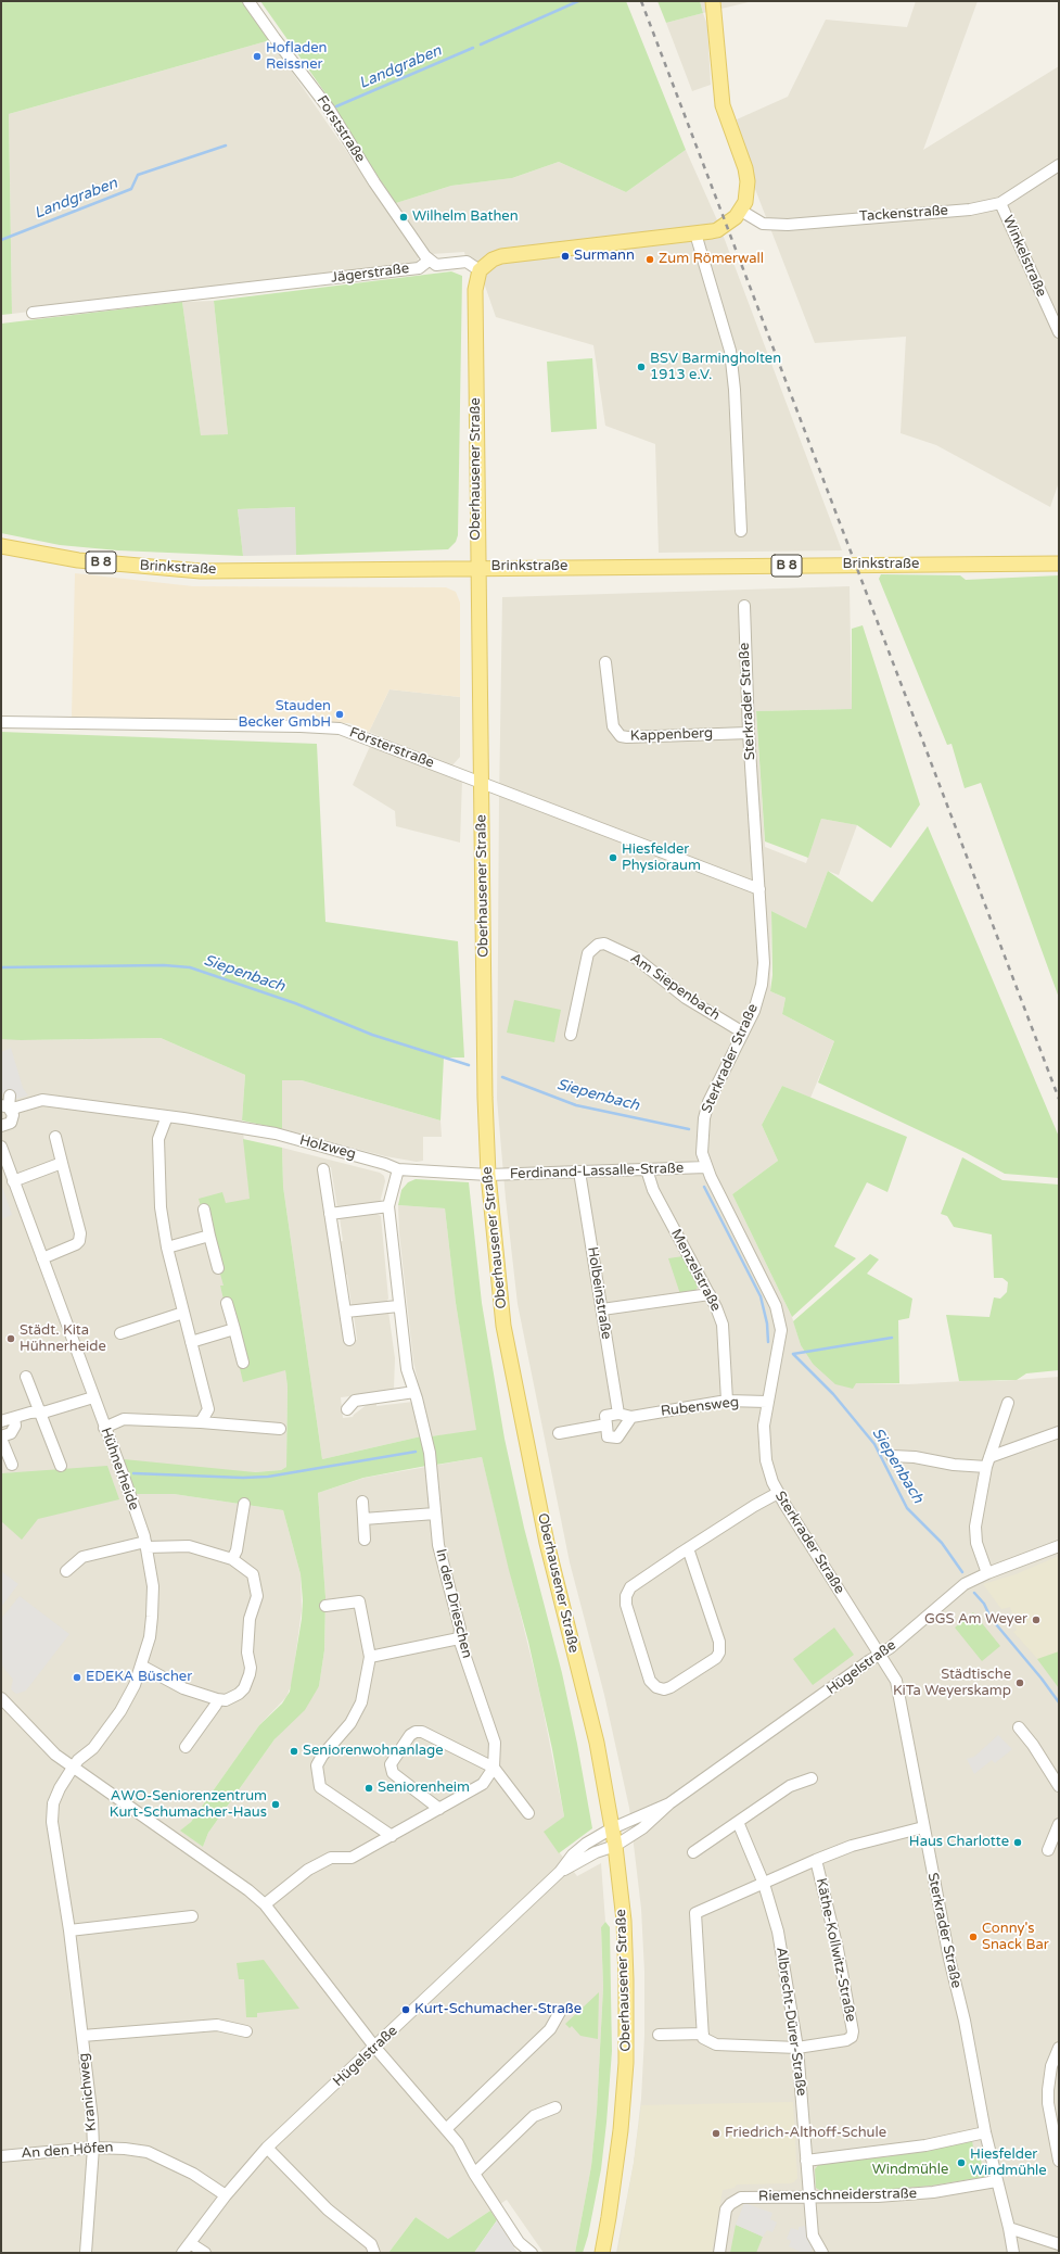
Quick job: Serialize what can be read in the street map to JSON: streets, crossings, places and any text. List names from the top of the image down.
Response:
{
  "streets": {
    "main road": ["Oberhausener Straße", "B 8", "Brinkstraße"],
    "street": [
      "Forststraße",
      "Tackenstraße",
      "Winkelstraße",
      "Jägerstraße",
      "Sterkrader Straße",
      "Kappenberg",
      "Försterstraße",
      "Am Siepenbach",
      "Holzweg",
      "Ferdinand-Lassalle-Straße",
      "Menzelstraße",
      "Holbeinstraße",
      "Rubensweg",
      "Hühnerheide",
      "In den Drieschen",
      "Hügelstraße",
      "Käthe-Kollwitz-Straße",
      "Albrecht-Dürer-Straße",
      "Kranichweg",
      "An den Höfen",
      "Riemenschneiderstraße"
    ]
  },
  "crossings": [
    ["Forststraße", "Jägerstraße"],
    ["Tackenstraße", "Winkelstraße"],
    ["Jägerstraße", "Oberhausener Straße"],
    ["Oberhausener Straße", "Brinkstraße"],
    ["Oberhausener Straße", "Försterstraße"],
    ["Oberhausener Straße", "Holzweg"],
    ["Oberhausener Straße", "Ferdinand-Lassalle-Straße"],
    ["Oberhausener Straße", "Hügelstraße"],
    ["Sterkrader Straße", "Kappenberg"],
    ["Sterkrader Straße", "Försterstraße"],
    ["Sterkrader Straße", "Am Siepenbach"],
    ["Sterkrader Straße", "Ferdinand-Lassalle-Straße"],
    ["Sterkrader Straße", "Rubensweg"],
    ["Sterkrader Straße", "Hügelstraße"],
    ["Sterkrader Straße", "Riemenschneiderstraße"],
    ["Holzweg", "Ferdinand-Lassalle-Straße"],
    ["Holzweg", "In den Drieschen"],
    ["Ferdinand-Lassalle-Straße", "Menzelstraße"],
    ["Ferdinand-Lassalle-Straße", "Holbeinstraße"],
    ["Menzelstraße", "Rubensweg"],
    ["Holbeinstraße", "Rubensweg"],
    ["Hühnerheide", "Kranichweg"],
    ["Hügelstraße", "An den Höfen"],
    ["Käthe-Kollwitz-Straße", "Albrecht-Dürer-Straße"],
    ["Albrecht-Dürer-Straße", "Riemenschneiderstraße"],
    ["Kranichweg", "An den Höfen"]
  ],
  "water": ["Landgraben", "Siepenbach"],
  "parks": ["Windmühle"],
  "places": [
    "Hofladen Reissner",
    "Wilhelm Bathen",
    "Surmann",
    "Zum Römerwall",
    "BSV Barmingholten 1913 e.V.",
    "Stauden Becker GmbH",
    "Hiesfelder Physioraum",
    "Städt. Kita Hühnerheide",
    "GGS Am Weyer",
    "EDEKA Büscher",
    "Städtische KiTa Weyerskamp",
    "Seniorenwohnanlage",
    "Seniorenheim",
    "AWO-Seniorenzentrum Kurt-Schumacher-Haus",
    "Haus Charlotte",
    "Conny's Snack Bar",
    "Kurt-Schumacher-Straße",
    "Friedrich-Althoff-Schule",
    "Hiesfelder Windmühle"
  ]
}
